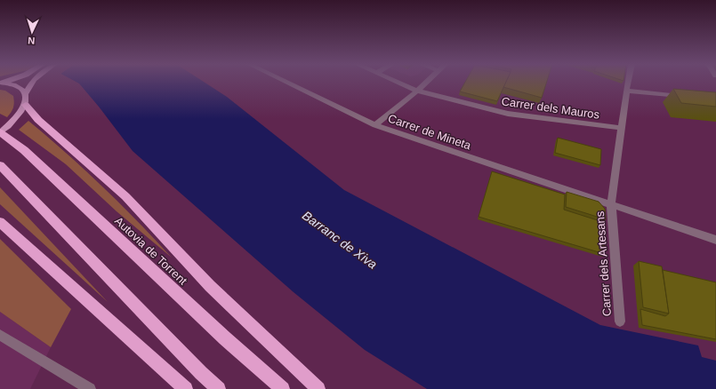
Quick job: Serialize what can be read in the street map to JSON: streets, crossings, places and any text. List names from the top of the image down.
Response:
{
  "streets": {
    "highway": ["Autovia de Torrent"],
    "street": ["Carrer dels Mauros", "Carrer de Mineta", "Carrer dels Artesans"]
  },
  "crossings": [
    ["Carrer dels Mauros", "Carrer dels Artesans"],
    ["Carrer de Mineta", "Carrer dels Artesans"]
  ],
  "water": ["Barranc de Xiva"],
  "north": "bottom"
}
